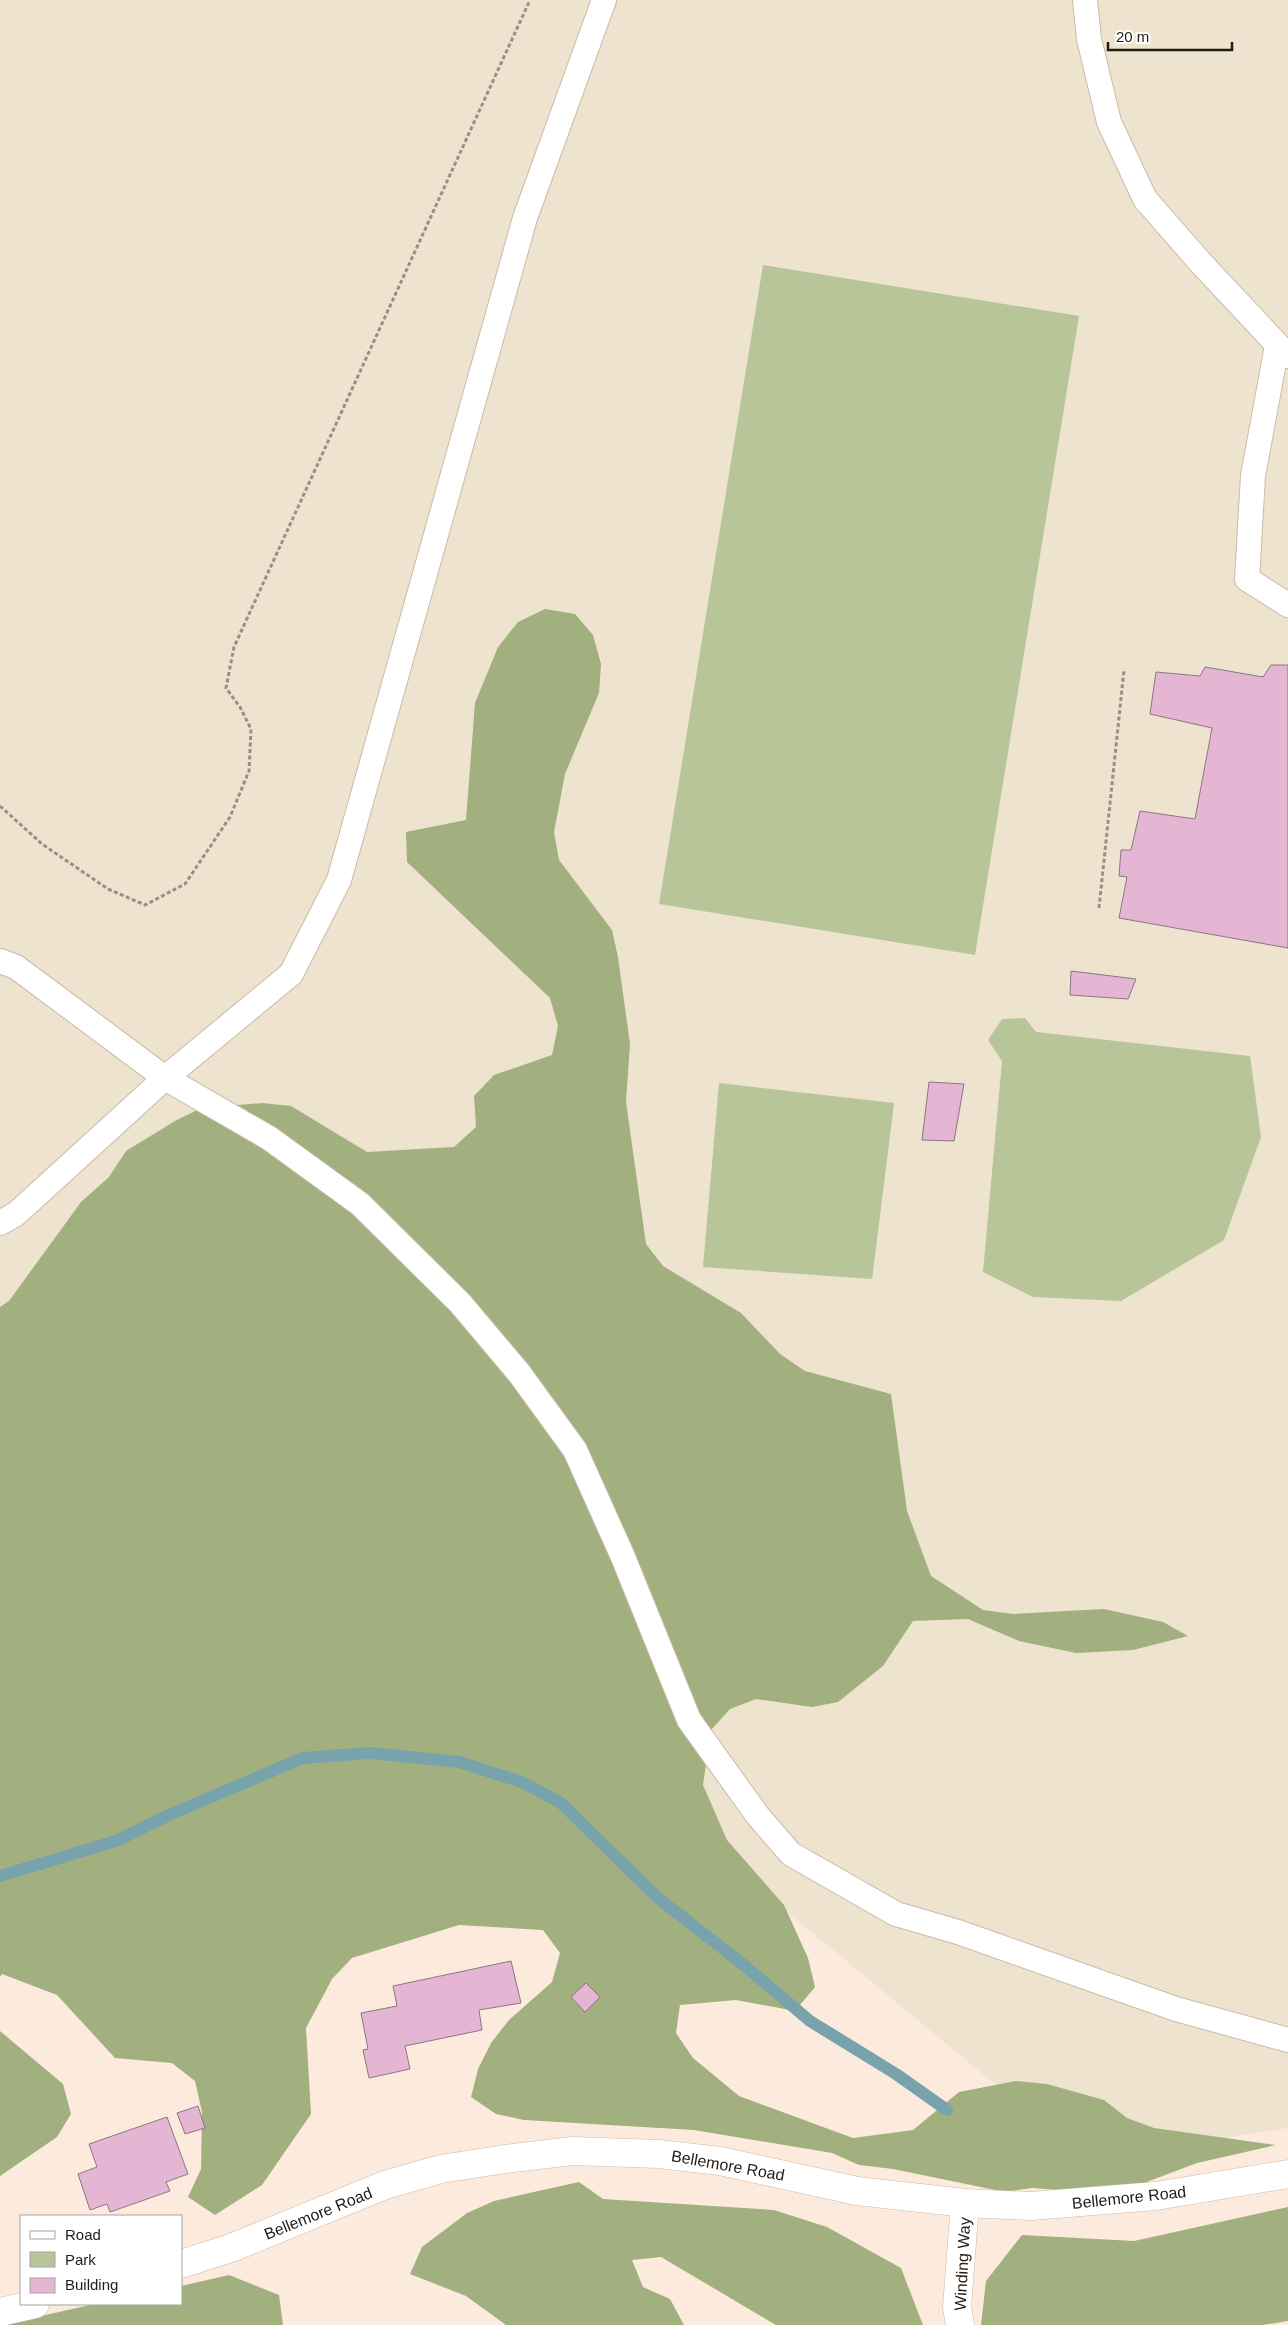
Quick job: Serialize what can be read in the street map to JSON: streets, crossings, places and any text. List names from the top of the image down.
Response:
{
  "streets": {
    "street": ["Bellemore Road", "Winding Way"]
  },
  "crossings": [
    ["Bellemore Road", "Winding Way"]
  ],
  "legend": ["Road", "Park", "Building"],
  "scale_bar": "20 m"
}
